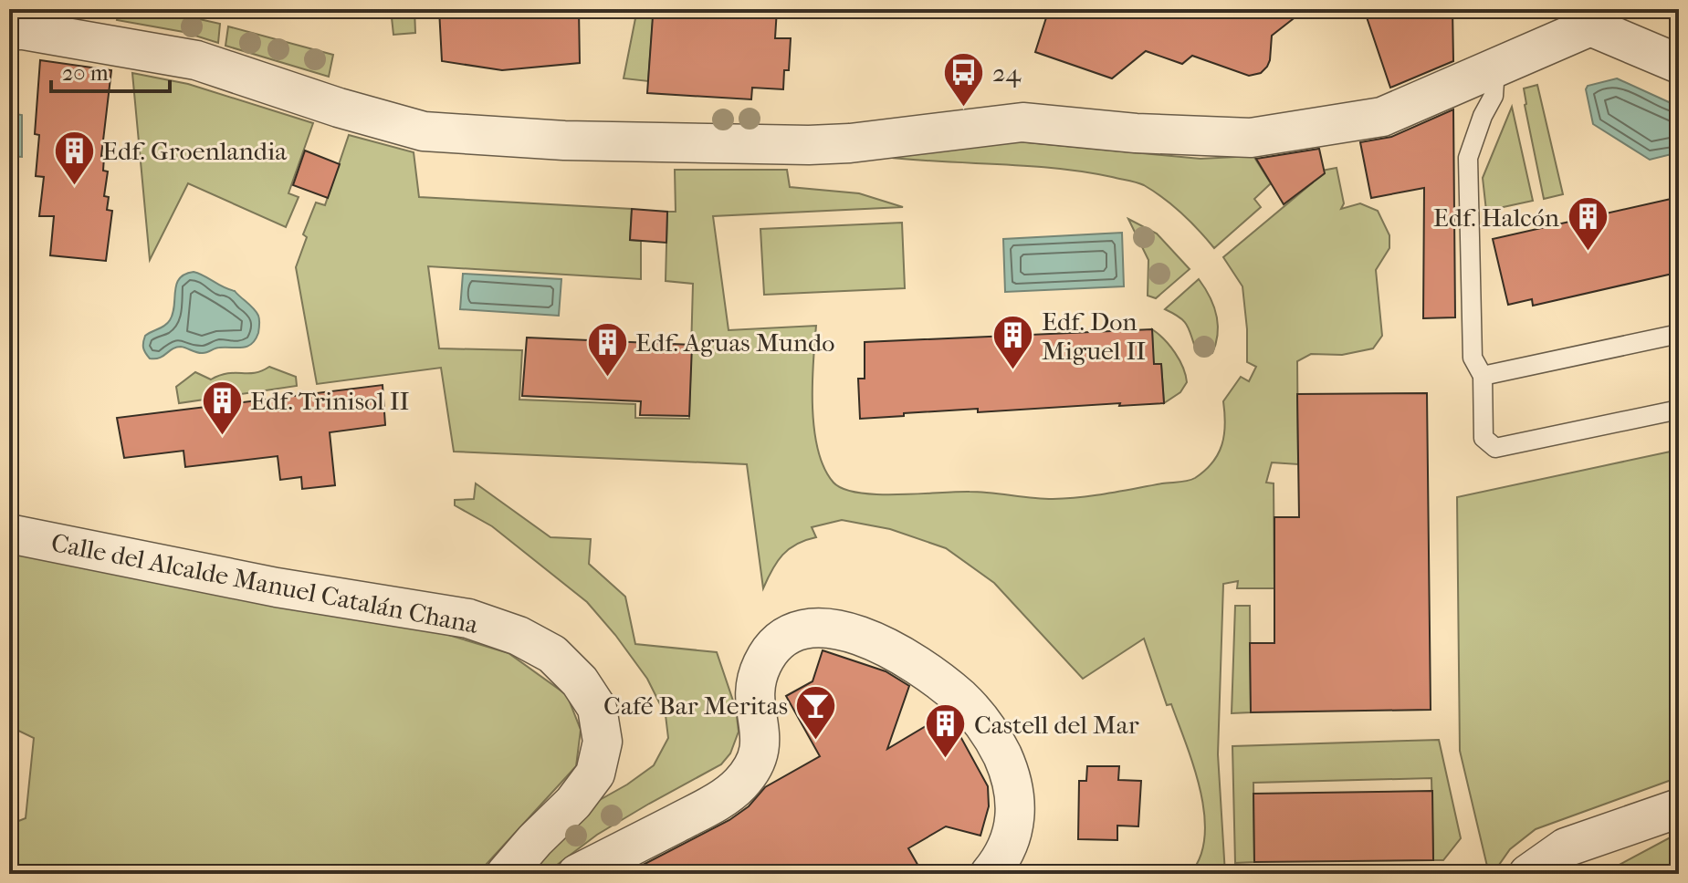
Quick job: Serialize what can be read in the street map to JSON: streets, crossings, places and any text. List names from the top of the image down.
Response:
{
  "streets": {
    "street": ["Calle del Alcalde Manuel Catalán Chana"]
  },
  "places": {
    "bus stop": ["24"],
    "building": [
      "Edf. Groenlandia",
      "Edf. Halcón",
      "Edf. Don Miguel II",
      "Edf. Aguas Mundo",
      "Edf. Trinisol II",
      "Castell del Mar"
    ],
    "bar": ["Café Bar Meritas"]
  },
  "scale_bar": "20 m"
}
